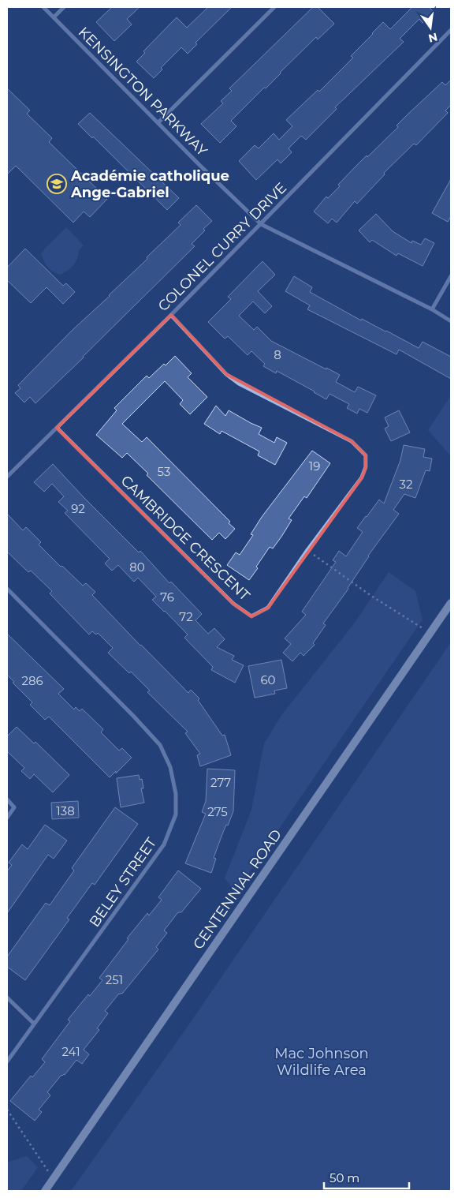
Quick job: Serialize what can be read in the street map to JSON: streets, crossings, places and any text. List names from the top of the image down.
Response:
{
  "streets": {
    "main road": ["CENTENNIAL ROAD"],
    "street": [
      "KENSINGTON PARKWAY",
      "COLONEL CURRY DRIVE",
      "CAMBRIDGE CRESCENT",
      "BELEY STREET"
    ]
  },
  "crossings": [
    ["KENSINGTON PARKWAY", "COLONEL CURRY DRIVE"],
    ["COLONEL CURRY DRIVE", "CAMBRIDGE CRESCENT"]
  ],
  "parks": ["Mac Johnson Wildlife Area"],
  "places": {
    "school or university": ["Académie catholique Ange-Gabriel"]
  },
  "house_numbers": [
    "8",
    "19",
    "53",
    "32",
    "92",
    "80",
    "76",
    "72",
    "60",
    "286",
    "277",
    "138",
    "275",
    "251",
    "241"
  ],
  "scale_bar": "50 m",
  "north": "bottom"
}
